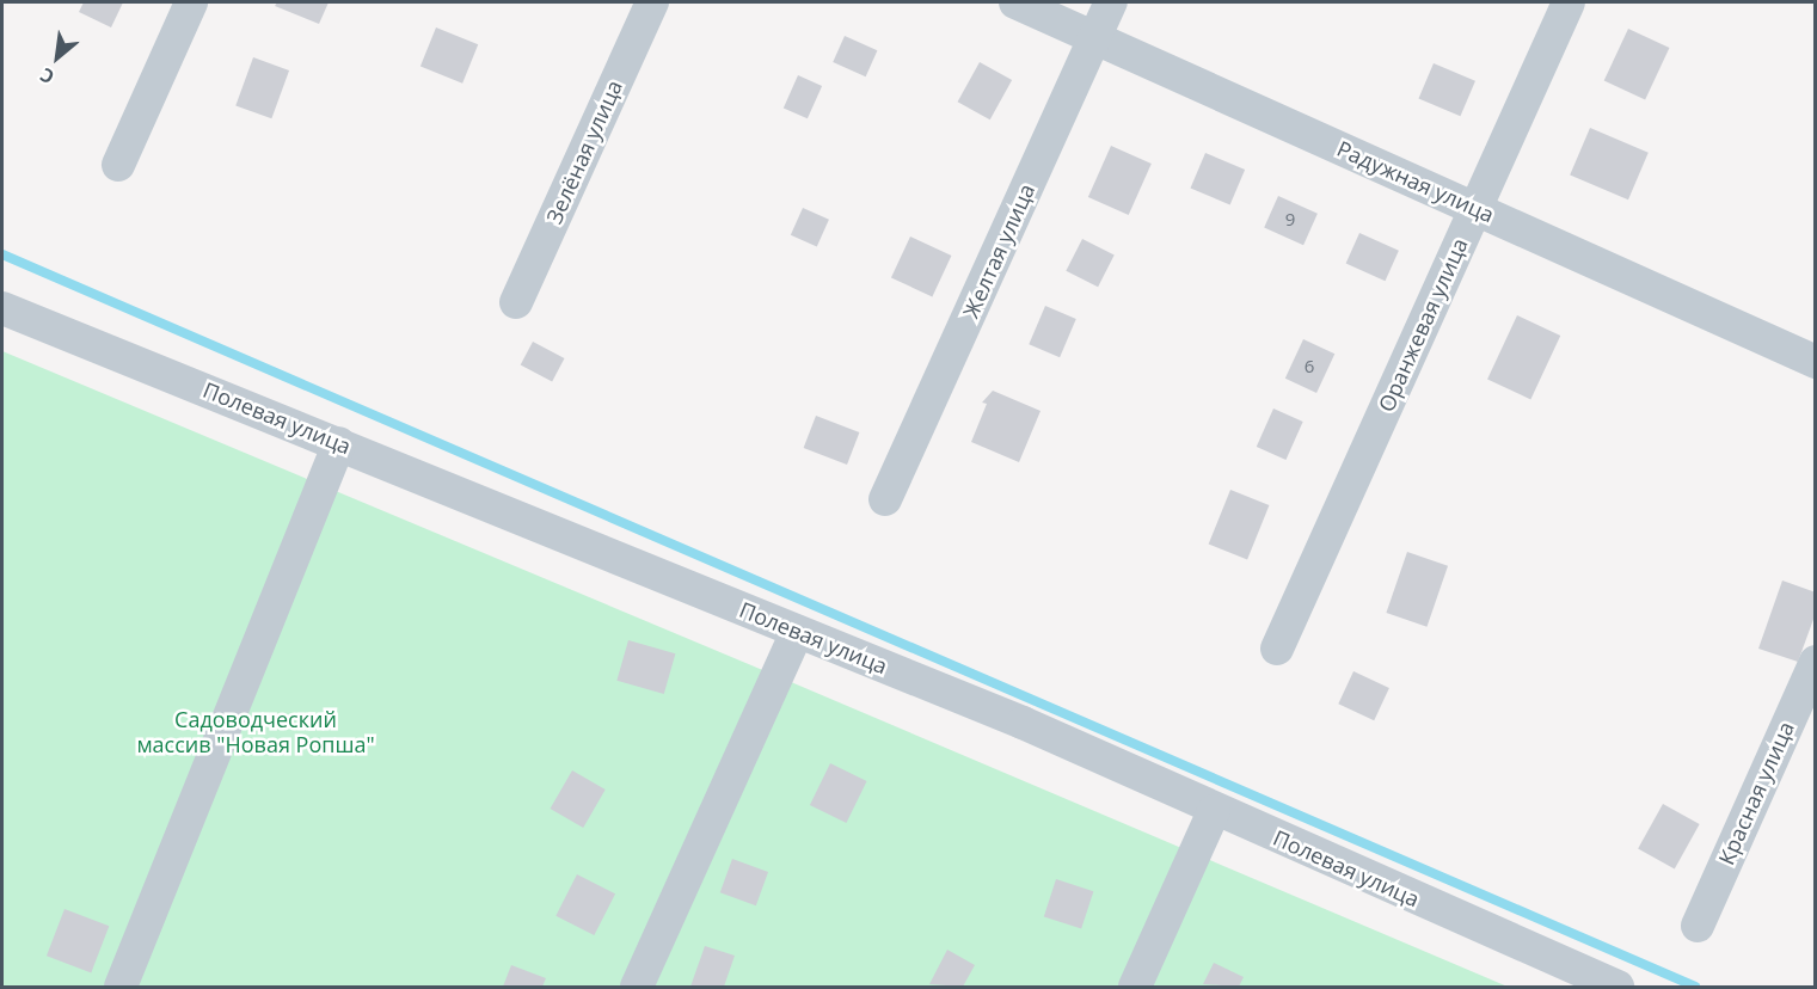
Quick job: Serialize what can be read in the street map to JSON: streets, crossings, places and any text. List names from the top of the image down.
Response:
{
  "streets": {
    "street": [
      "Зелёная улица",
      "Радужная улица",
      "Желтая улица",
      "Оранжевая улица",
      "Полевая улица",
      "Красная улица"
    ]
  },
  "crossings": [
    ["Радужная улица", "Желтая улица"],
    ["Радужная улица", "Оранжевая улица"]
  ],
  "parks": ["Садоводческий массив \"Новая Ропша\""],
  "house_numbers": ["9", "6"],
  "north": "bottom left"
}
